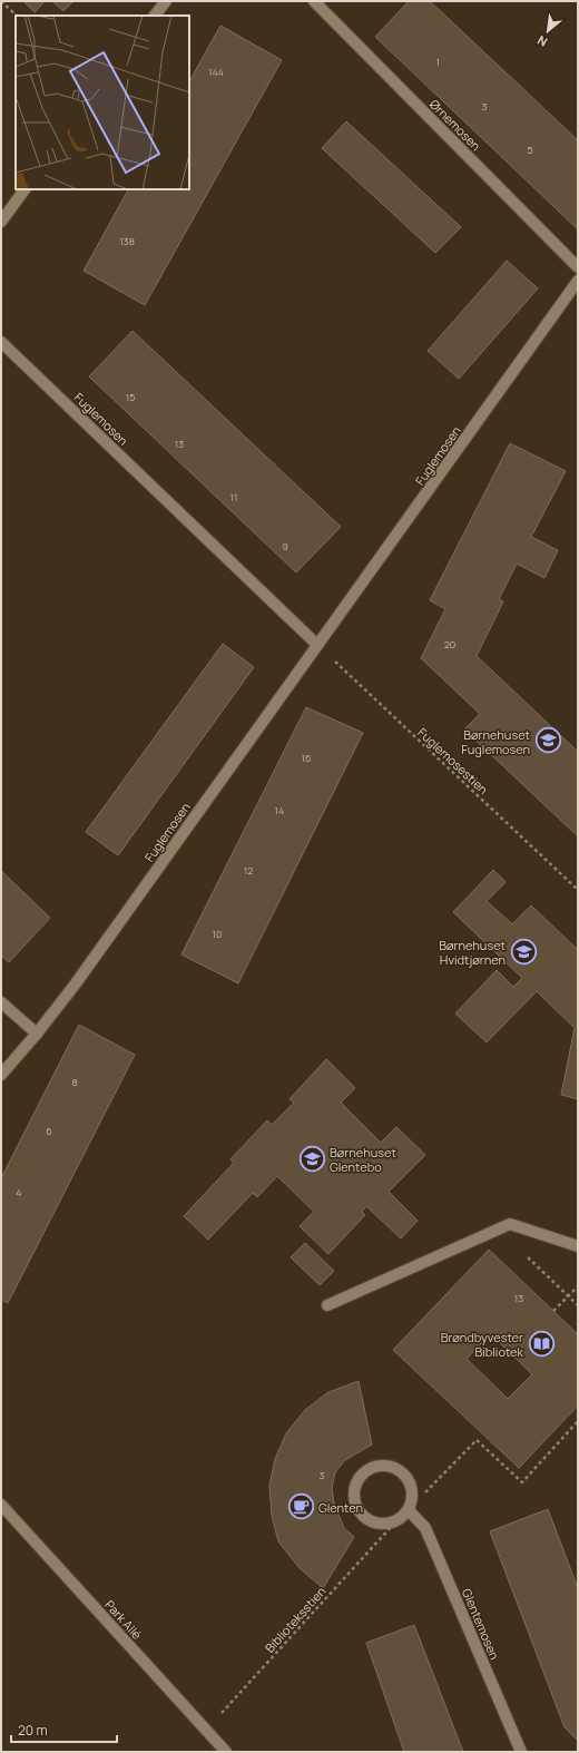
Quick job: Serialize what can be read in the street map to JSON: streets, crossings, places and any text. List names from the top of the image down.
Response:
{
  "streets": {
    "street": [
      "Ørnemosen",
      "Fuglemosen",
      "Park Allé",
      "Glentemosen"
    ],
    "path": ["Fuglemosestien", "Biblioteksstien"]
  },
  "crossings": [
    ["Fuglemosen", "Fuglemosestien"],
    ["Park Allé", "Biblioteksstien"],
    ["Biblioteksstien", "Glentemosen"]
  ],
  "places": {
    "school or university": ["Børnehuset Fuglemosen", "Børnehuset Hvidtjørnen", "Børnehuset Glentebo"],
    "library": ["Brøndbyvester Bibliotek"],
    "cafe": ["Glenten"]
  },
  "house_numbers": [
    "1",
    "144",
    "3",
    "5",
    "138",
    "15",
    "13",
    "11",
    "9",
    "20",
    "16",
    "14",
    "12",
    "10",
    "8",
    "6",
    "4",
    "13",
    "3"
  ],
  "scale_bar": "20 m",
  "north": "bottom left"
}
